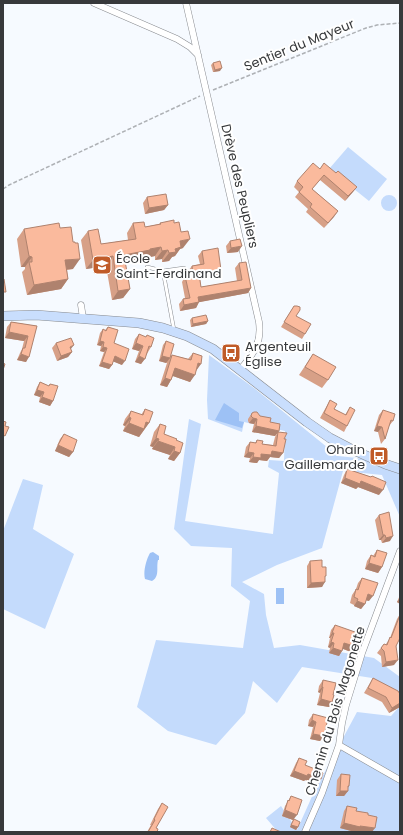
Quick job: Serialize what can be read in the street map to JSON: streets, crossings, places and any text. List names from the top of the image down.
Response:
{
  "streets": {
    "street": ["Drève des Peupliers", "Chemin du Bois Magonette"],
    "path": ["Sentier du Mayeur"]
  },
  "crossings": [
    ["Sentier du Mayeur", "Drève des Peupliers"]
  ],
  "places": {
    "school or university": ["École Saint-Ferdinand"],
    "bus stop": ["Argenteuil Église", "Ohain Gaillemarde"]
  }
}
